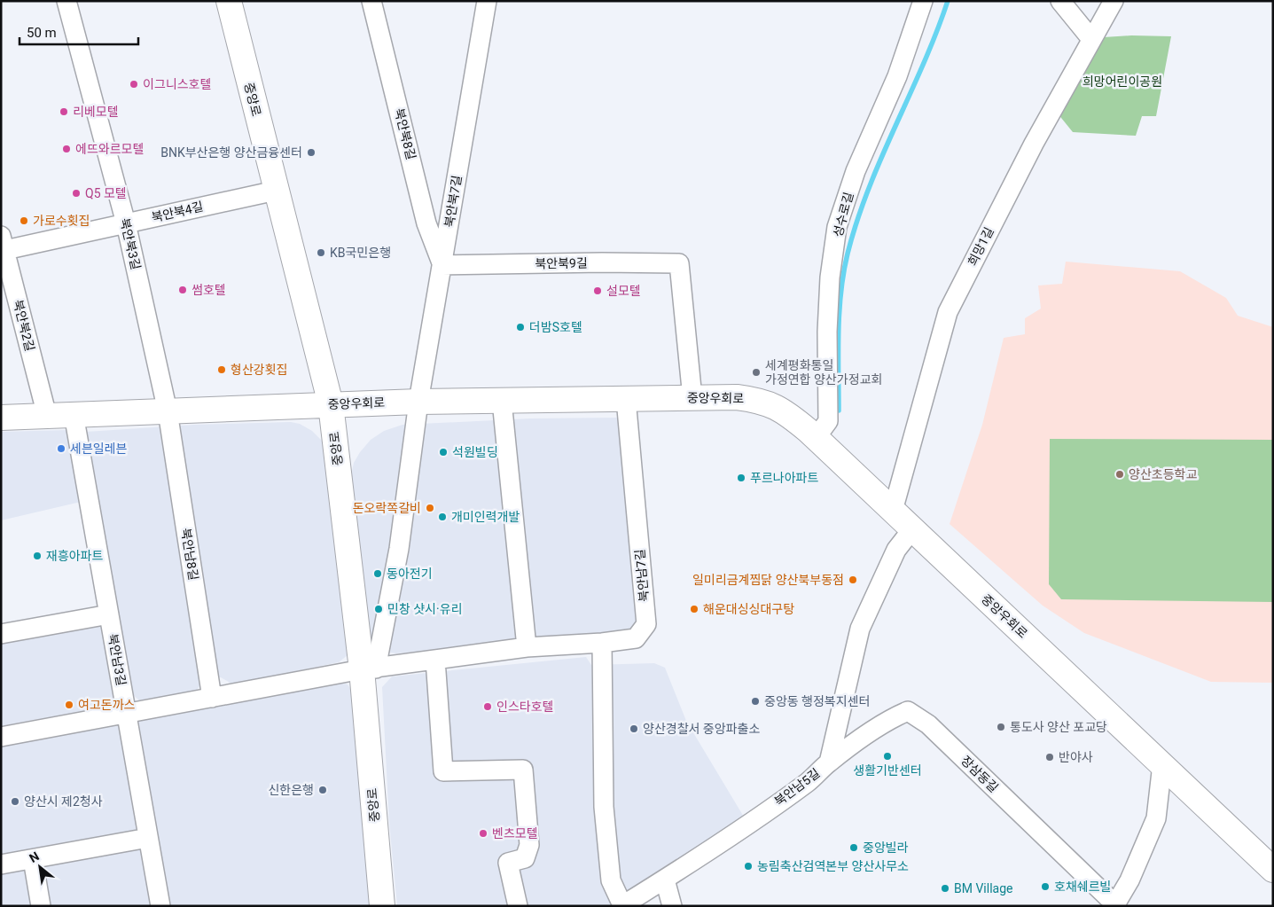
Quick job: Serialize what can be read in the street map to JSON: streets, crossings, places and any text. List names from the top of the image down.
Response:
{
  "streets": {
    "main road": ["중앙로", "중앙우회로"],
    "street": [
      "북안북8길",
      "북안북7길",
      "북안북4길",
      "성수로길",
      "북안북3길",
      "희망1길",
      "북안북9길",
      "북안북2길",
      "북안남8길",
      "북안남7길",
      "북안남3길",
      "장삼동길",
      "북안남5길"
    ]
  },
  "crossings": [
    ["중앙로", "북안북7길"],
    ["중앙로", "북안북4길"],
    ["중앙로", "중앙우회로"],
    ["중앙로", "북안남7길"],
    ["북안북8길", "북안북7길"],
    ["북안북8길", "북안북9길"],
    ["북안북7길", "북안북9길"],
    ["북안북7길", "중앙우회로"],
    ["북안북7길", "북안남7길"],
    ["북안북4길", "북안북3길"],
    ["북안북4길", "북안북2길"],
    ["성수로길", "중앙우회로"],
    ["북안북3길", "중앙우회로"],
    ["북안북3길", "북안남8길"],
    ["희망1길", "중앙우회로"],
    ["북안북9길", "중앙우회로"],
    ["북안북2길", "중앙우회로"],
    ["중앙우회로", "북안남8길"],
    ["중앙우회로", "북안남7길"],
    ["중앙우회로", "북안남3길"],
    ["중앙우회로", "북안남5길"],
    ["북안남7길", "북안남5길"],
    ["장삼동길", "북안남5길"]
  ],
  "parks": ["희망어린이공원"],
  "places": [
    "이그니스호텔",
    "리베모텔",
    "에뜨와르모텔",
    "BNK부산은행 양산금융센터",
    "Q5 모텔",
    "가로수횟집",
    "KB국민은행",
    "썸호텔",
    "설모텔",
    "더밤S호텔",
    "형산강횟집",
    "세계평화통일 가정연합 양산가정교회",
    "세븐일레븐",
    "석원빌딩",
    "양산초등학교",
    "푸르나아파트",
    "돈오락쪽갈비",
    "개미인력개발",
    "재흥아파트",
    "동아전기",
    "일미리금계찜닭 양산북부동점",
    "민창 샷시·유리",
    "해운대싱싱대구탕",
    "중앙동 행정복지센터",
    "여고돈까스",
    "인스타호텔",
    "통도사 양산 포교당",
    "양산경찰서 중앙파출소",
    "생활기반센터",
    "반야사",
    "신한은행",
    "양산시 제2청사",
    "벤츠모텔",
    "중앙빌라",
    "농림축산검역본부 양산사무소",
    "호채쉐르빌",
    "BM Village"
  ],
  "scale_bar": "50 m",
  "north": "top left"
}
